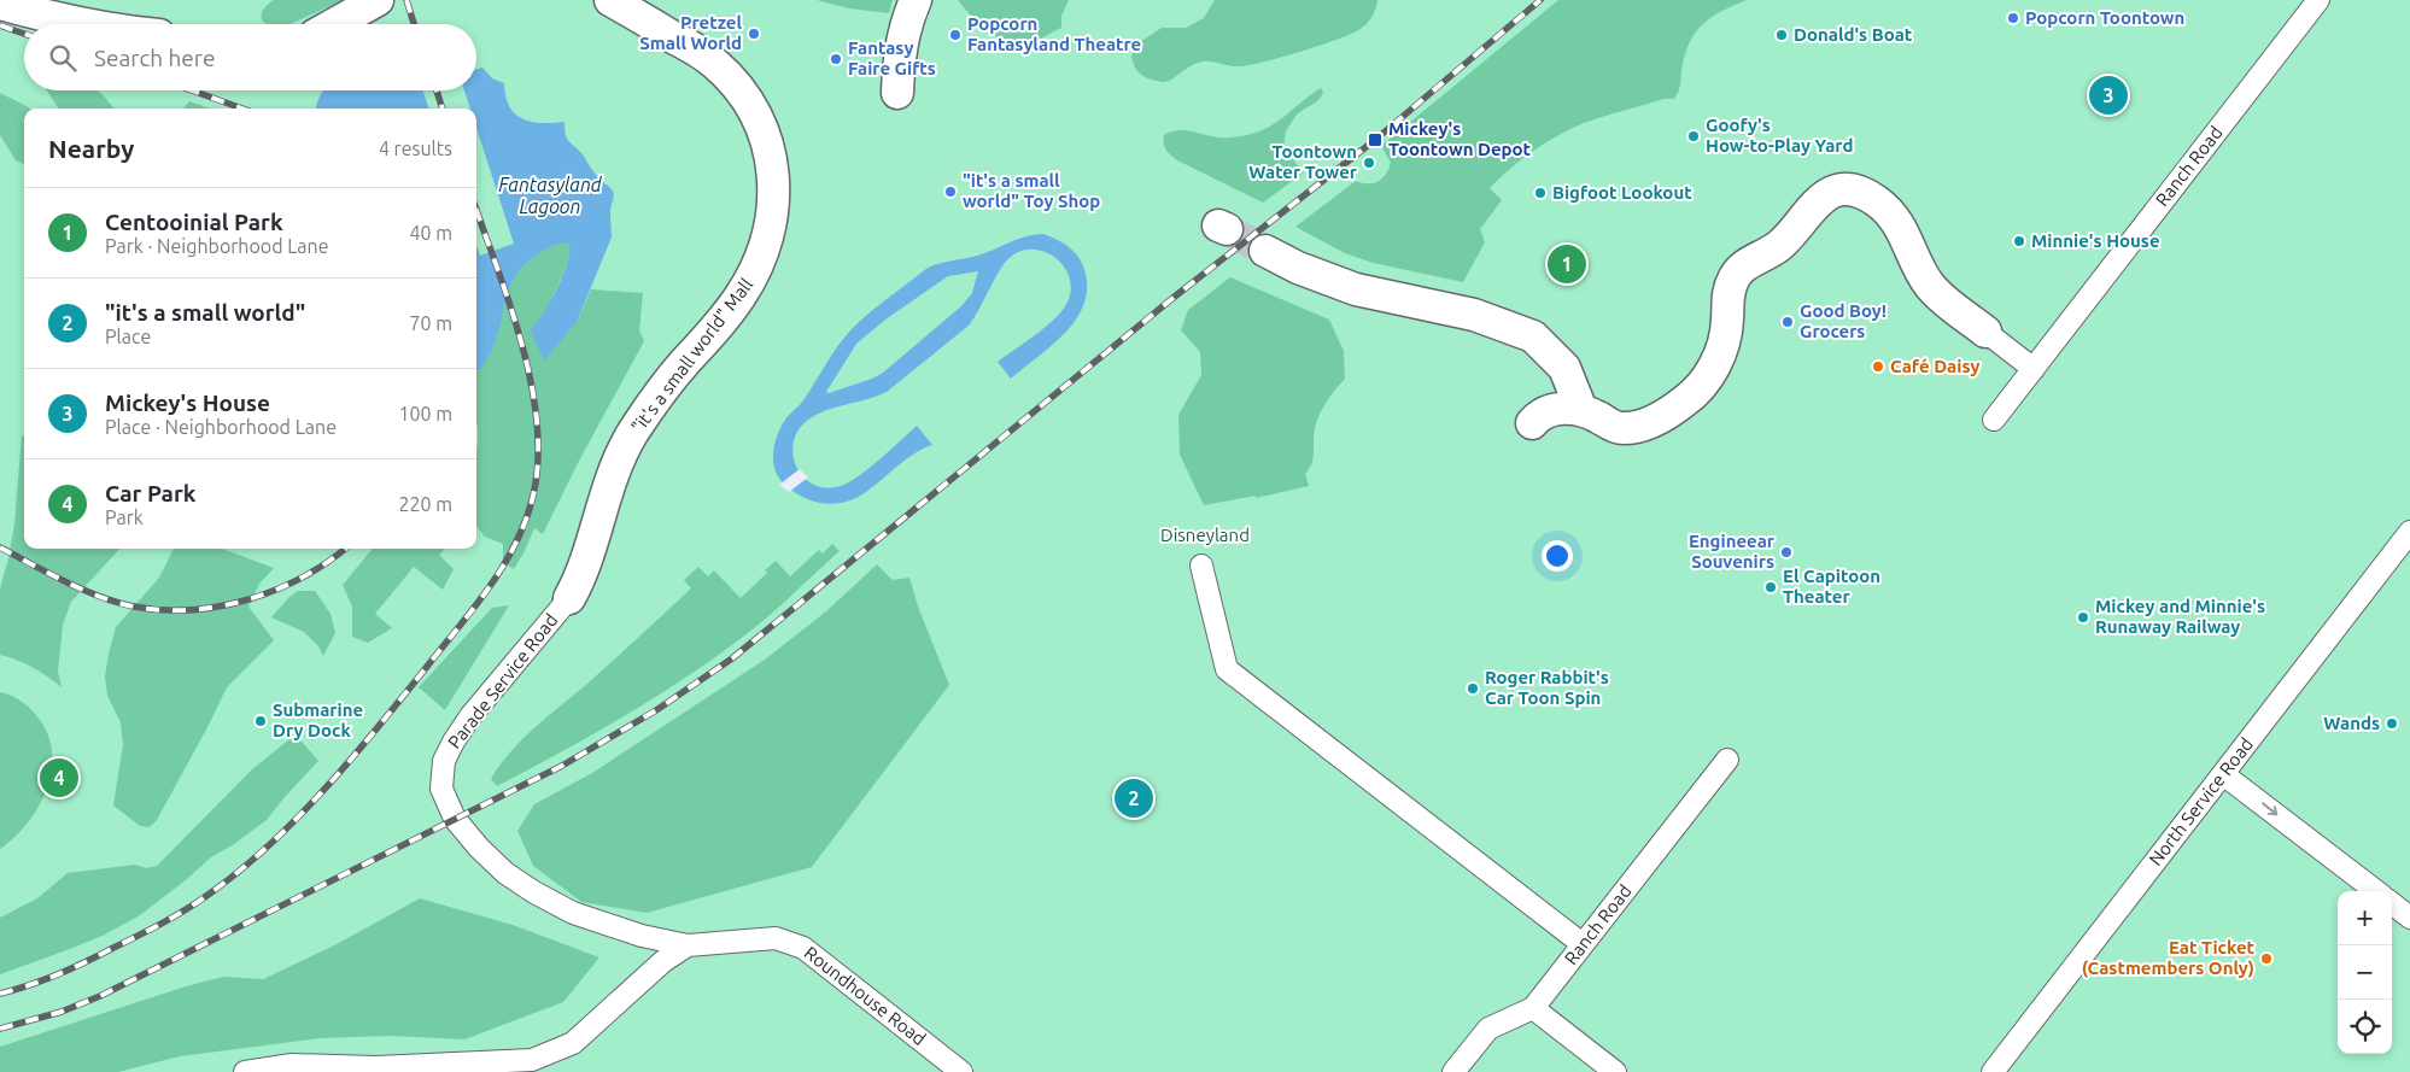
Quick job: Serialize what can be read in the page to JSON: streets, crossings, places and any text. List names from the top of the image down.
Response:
{
  "streets": {
    "street": ["\"it's a small world\" Mall"],
    "lane": [
      "Ranch Road",
      "Parade Service Road",
      "North Service Road",
      "Roundhouse Road"
    ]
  },
  "crossings": [
    ["\"it's a small world\" Mall", "Parade Service Road"],
    ["Parade Service Road", "Roundhouse Road"]
  ],
  "water": ["Fantasyland Lagoon"],
  "parks": ["Disneyland"],
  "places": {
    "other": [
      "Popcorn Toontown",
      "Pretzel Small World",
      "Popcorn Fantasyland Theatre",
      "Donald's Boat",
      "Fantasy Faire Gifts",
      "Goofy's How-to-Play Yard",
      "Toontown Water Tower",
      "\"it's a small world\" Toy Shop",
      "Bigfoot Lookout",
      "Minnie's House",
      "Good Boy! Grocers",
      "Café Daisy",
      "Engineear Souvenirs",
      "El Capitoon Theater",
      "Mickey and Minnie's Runaway Railway",
      "Roger Rabbit's Car Toon Spin",
      "Submarine Dry Dock",
      "Wands",
      "Eat Ticket (Castmembers Only)"
    ],
    "transit": ["Mickey's Toontown Depot"]
  },
  "page": {
    "search": "Search here",
    "pins": [
      "3",
      "1",
      "4",
      "2"
    ],
    "heading": ["Nearby", "4 results"],
    "list": [
      {
        "mark": "1",
        "name": "Centooinial Park",
        "note": "Park · Neighborhood Lane",
        "value": "40 m"
      },
      {
        "mark": "2",
        "name": "\"it's a small world\"",
        "note": "Place",
        "value": "70 m"
      },
      {
        "mark": "3",
        "name": "Mickey's House",
        "note": "Place · Neighborhood Lane",
        "value": "100 m"
      },
      {
        "mark": "4",
        "name": "Car Park",
        "note": "Park",
        "value": "220 m"
      }
    ],
    "map_buttons": ["+", "−"]
  }
}
